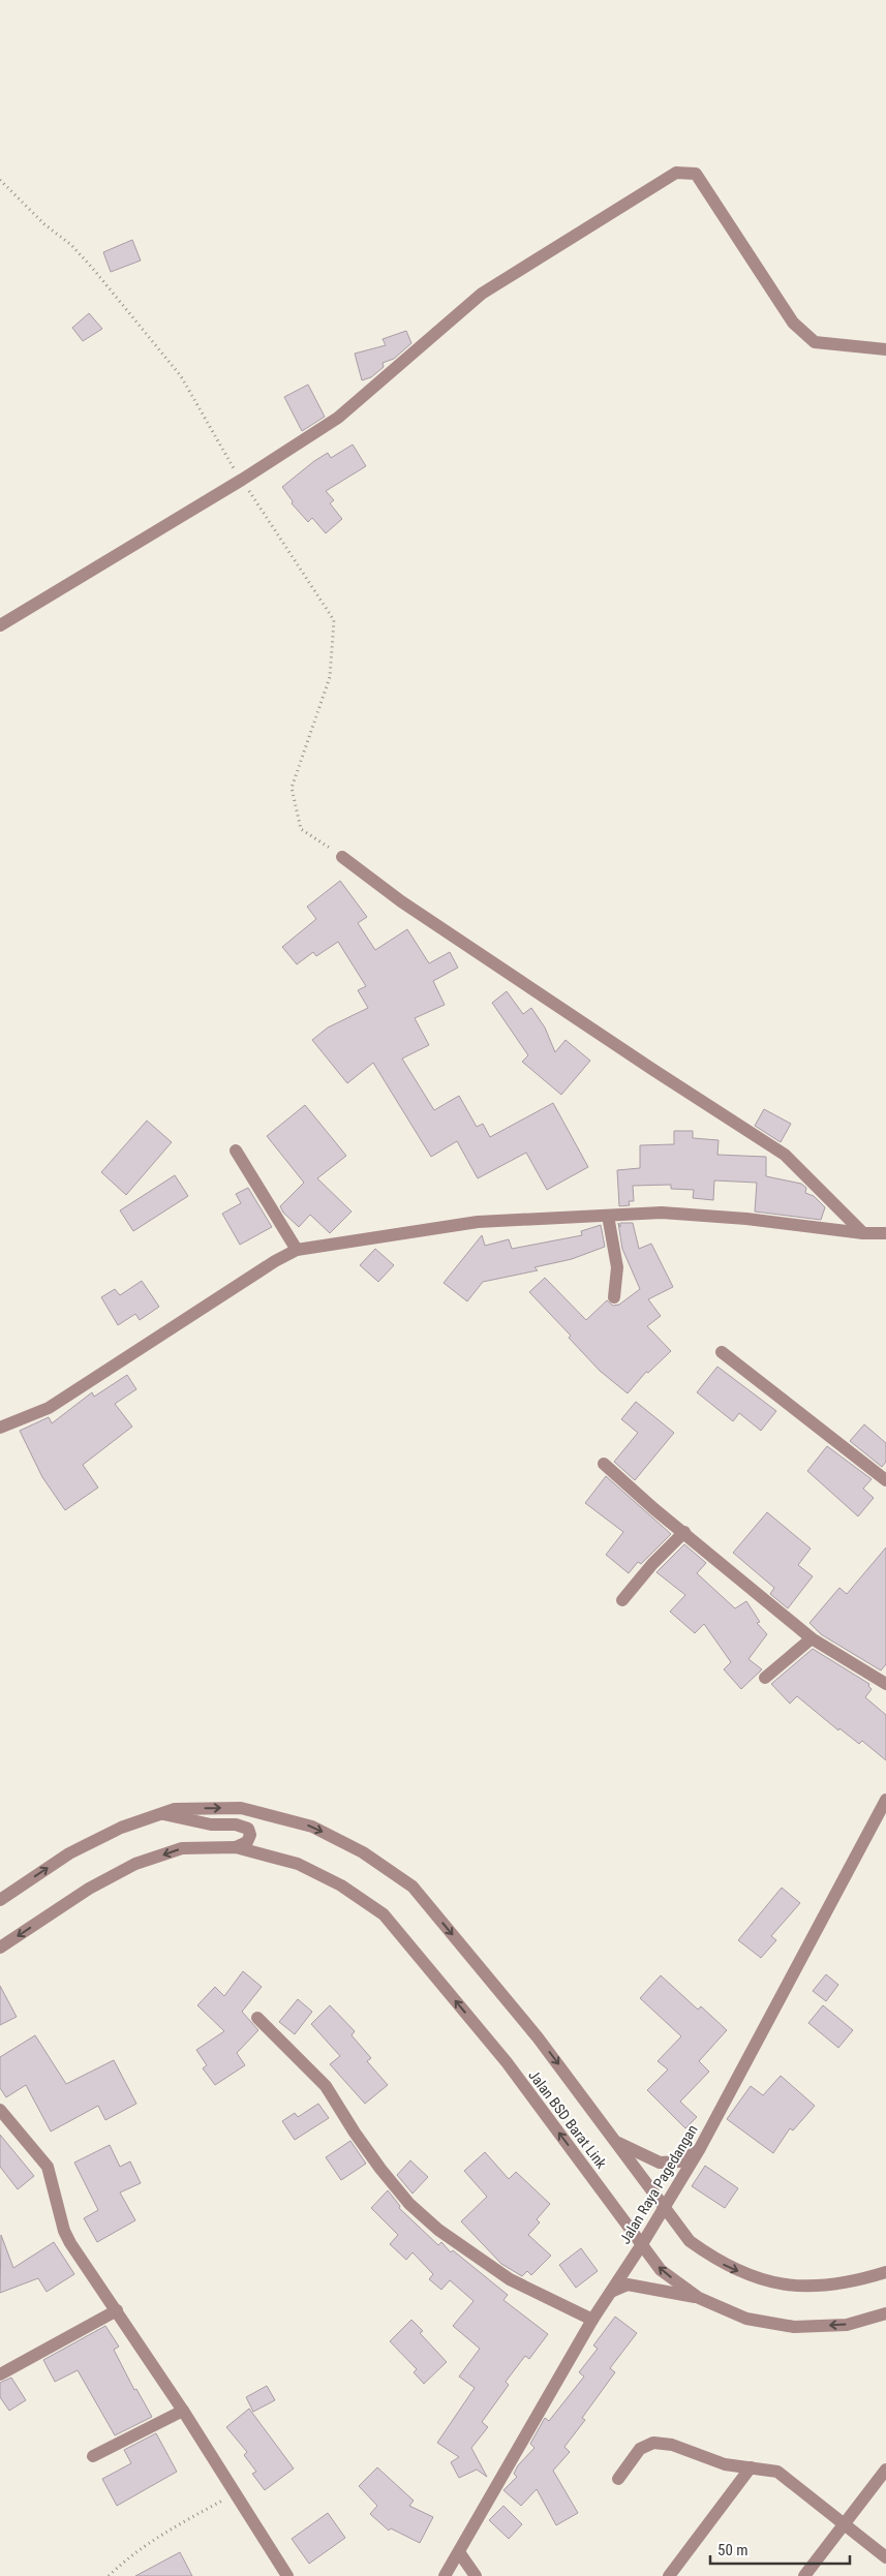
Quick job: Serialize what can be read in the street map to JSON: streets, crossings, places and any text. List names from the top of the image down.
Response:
{
  "streets": {
    "street": ["Jalan BSD Barat Link", "Jalan Raya Pagedangan"]
  },
  "crossings": [
    ["Jalan BSD Barat Link", "Jalan Raya Pagedangan"]
  ],
  "scale_bar": "50 m"
}
